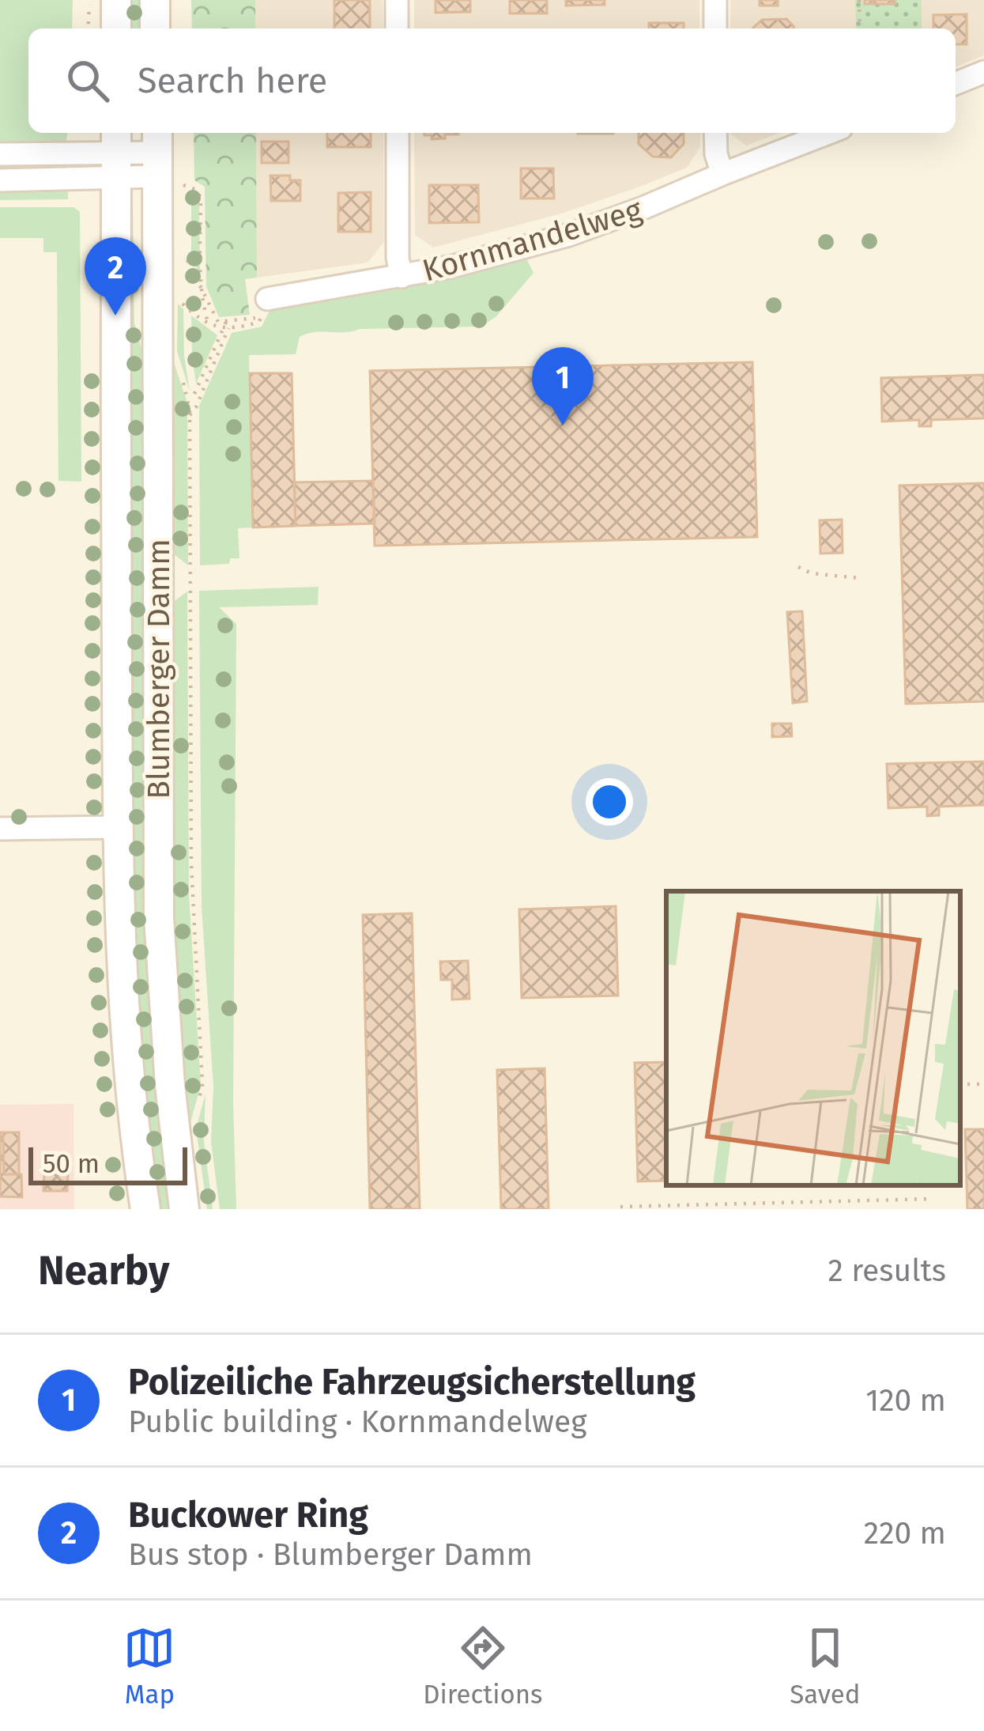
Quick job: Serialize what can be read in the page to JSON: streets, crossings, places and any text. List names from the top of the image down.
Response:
{
  "streets": {
    "main road": ["Blumberger Damm"],
    "street": ["Kornmandelweg"]
  },
  "scale_bar": "50 m",
  "page": {
    "search": "Search here",
    "pins": ["2", "1"],
    "scale": "50 m",
    "heading": ["Nearby", "2 results"],
    "list": [
      {
        "mark": "1",
        "name": "Polizeiliche Fahrzeugsicherstellung",
        "note": "Public building · Kornmandelweg",
        "value": "120 m"
      },
      {
        "mark": "2",
        "name": "Buckower Ring",
        "note": "Bus stop · Blumberger Damm",
        "value": "220 m"
      }
    ],
    "nav": ["Map", "Directions", "Saved"]
  }
}
